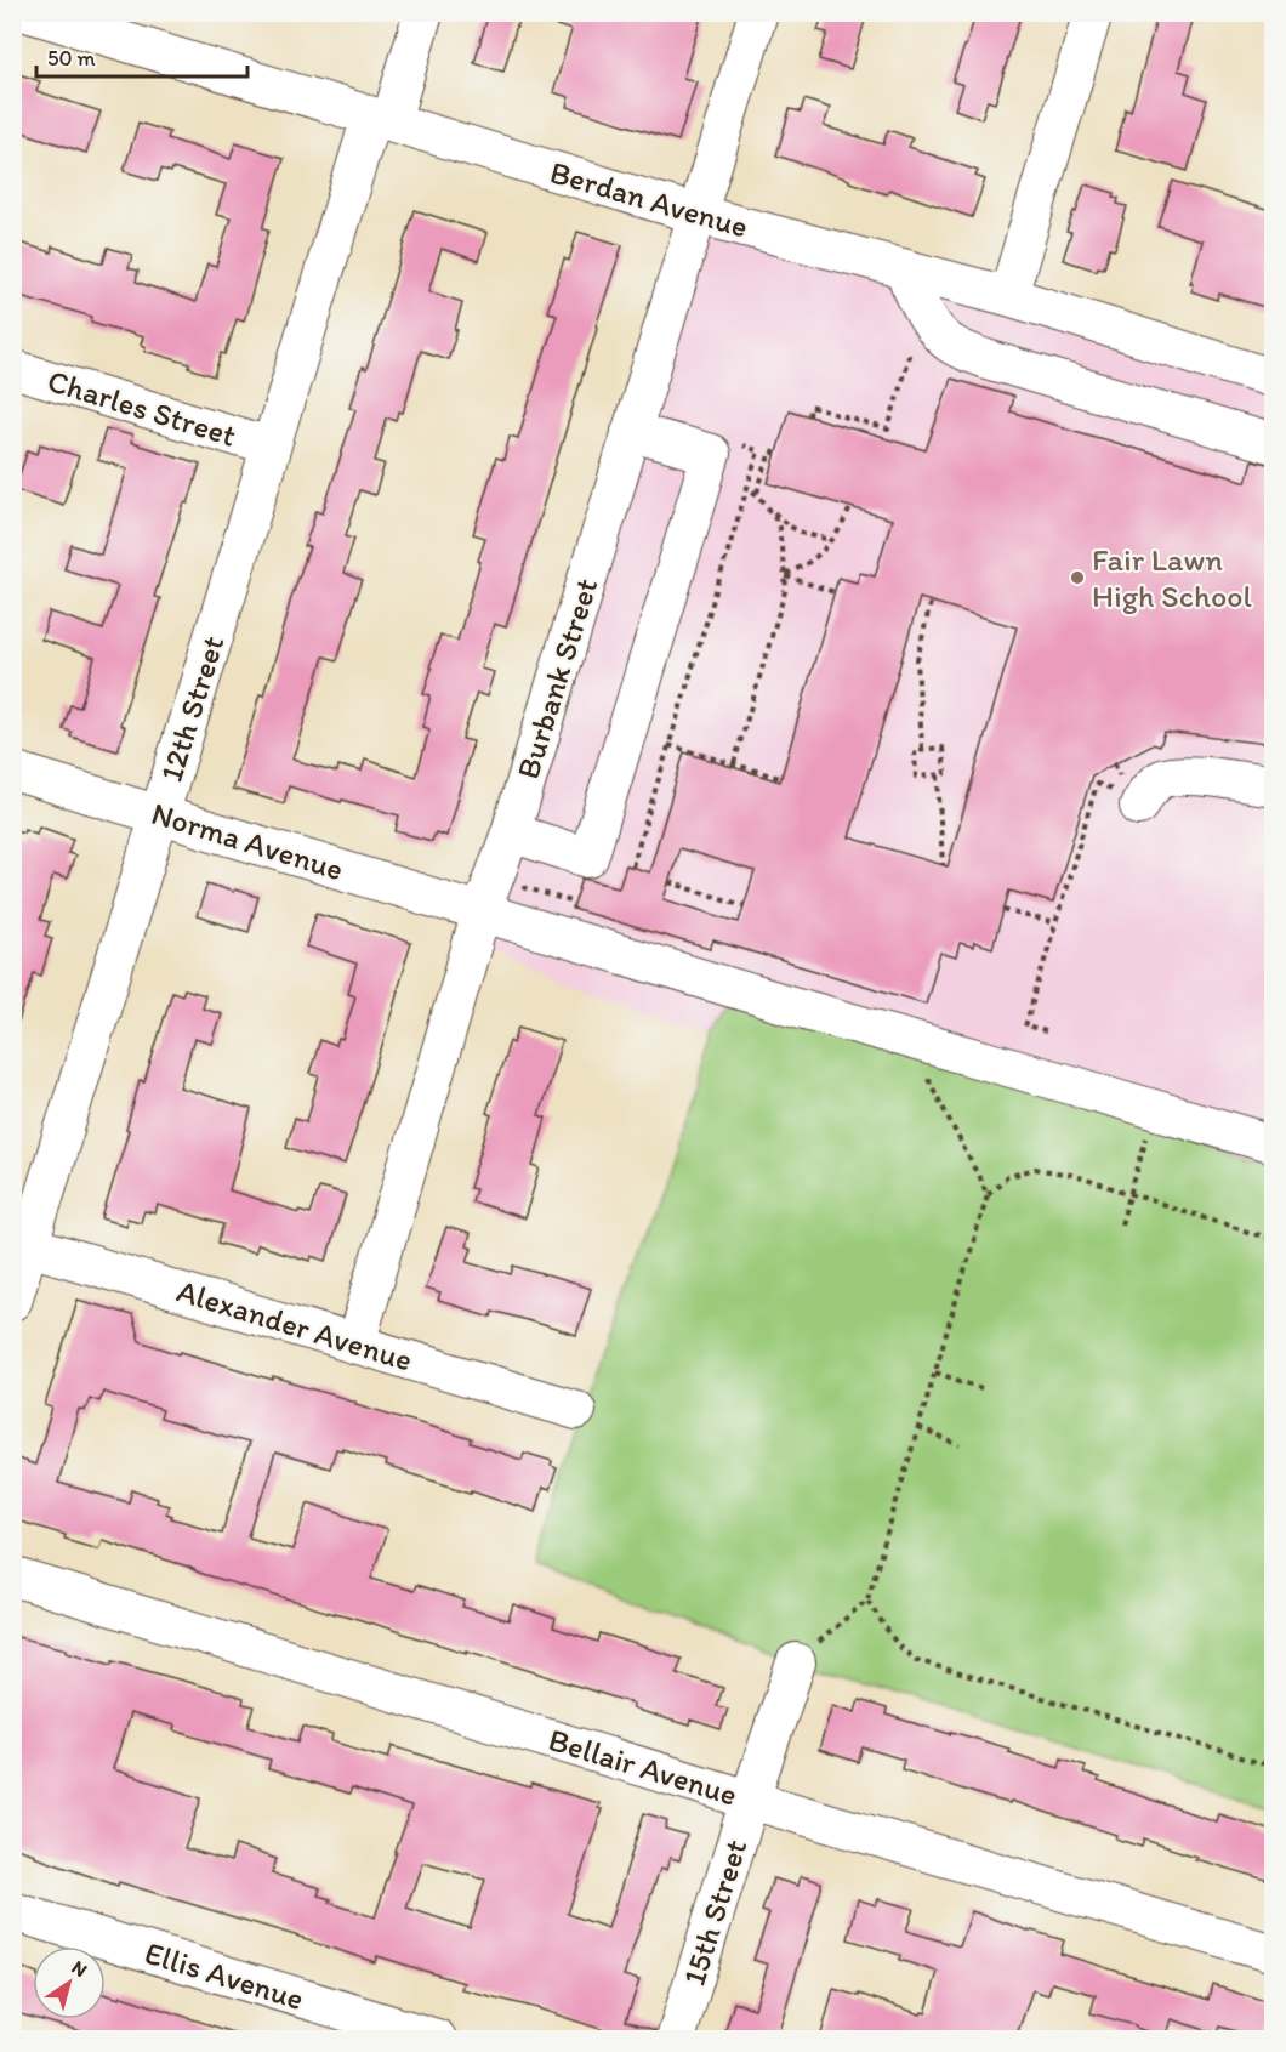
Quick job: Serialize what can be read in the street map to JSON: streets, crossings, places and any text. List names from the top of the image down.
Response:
{
  "streets": {
    "street": [
      "Berdan Avenue",
      "Charles Street",
      "Burbank Street",
      "12th Street",
      "Norma Avenue",
      "Alexander Avenue",
      "Bellair Avenue",
      "15th Street",
      "Ellis Avenue"
    ]
  },
  "crossings": [
    ["Berdan Avenue", "Burbank Street"],
    ["Berdan Avenue", "12th Street"],
    ["Charles Street", "12th Street"],
    ["Burbank Street", "Norma Avenue"],
    ["Burbank Street", "Alexander Avenue"],
    ["12th Street", "Norma Avenue"],
    ["12th Street", "Alexander Avenue"],
    ["Bellair Avenue", "15th Street"]
  ],
  "places": ["Fair Lawn High School"],
  "scale_bar": "50 m",
  "north": "top right"
}
